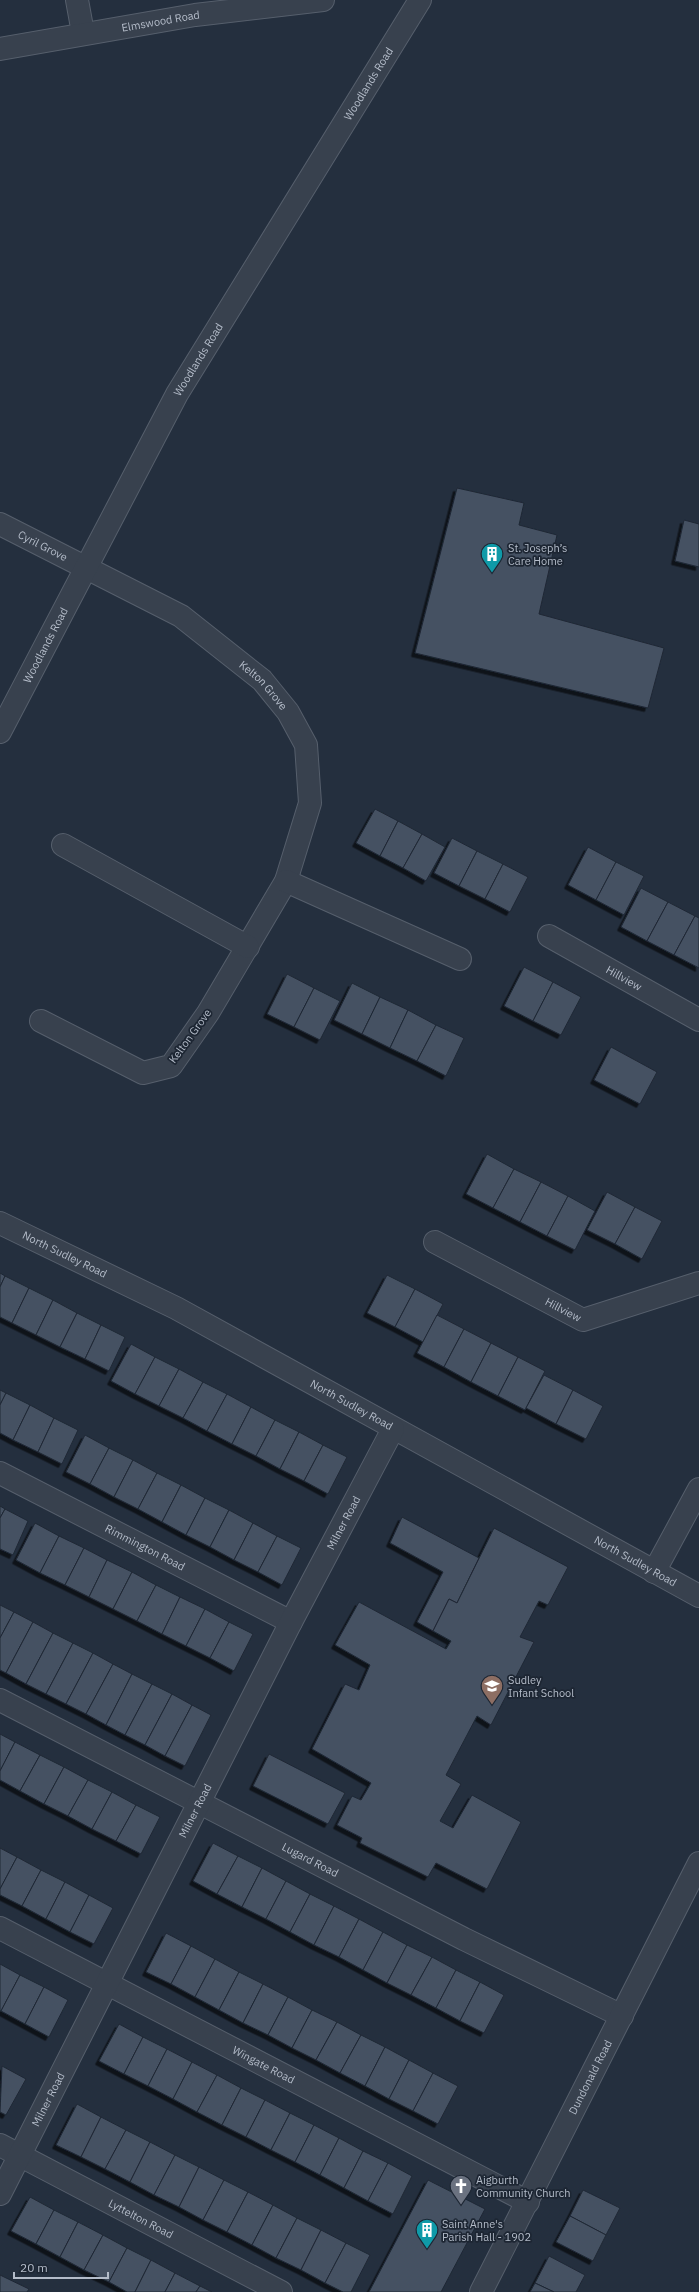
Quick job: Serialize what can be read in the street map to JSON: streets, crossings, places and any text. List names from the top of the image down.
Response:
{
  "streets": {
    "street": [
      "Elmswood Road",
      "Woodlands Road",
      "Cyril Grove",
      "Kelton Grove",
      "Hillview",
      "North Sudley Road",
      "Milner Road",
      "Rimmington Road",
      "Lugard Road",
      "Wingate Road",
      "Dundonald Road",
      "Lyttelton Road"
    ]
  },
  "crossings": [
    ["Woodlands Road", "Cyril Grove"],
    ["Woodlands Road", "Kelton Grove"],
    ["Cyril Grove", "Kelton Grove"],
    ["North Sudley Road", "Milner Road"],
    ["Milner Road", "Rimmington Road"],
    ["Milner Road", "Lugard Road"],
    ["Milner Road", "Wingate Road"],
    ["Milner Road", "Lyttelton Road"],
    ["Lugard Road", "Dundonald Road"],
    ["Wingate Road", "Dundonald Road"]
  ],
  "places": {
    "building": ["St. Joseph’s Care Home", "Saint Anne's Parish Hall - 1902"],
    "school or university": ["Sudley Infant School"],
    "church": ["Aigburth Community Church"]
  },
  "scale_bar": "20 m"
}
